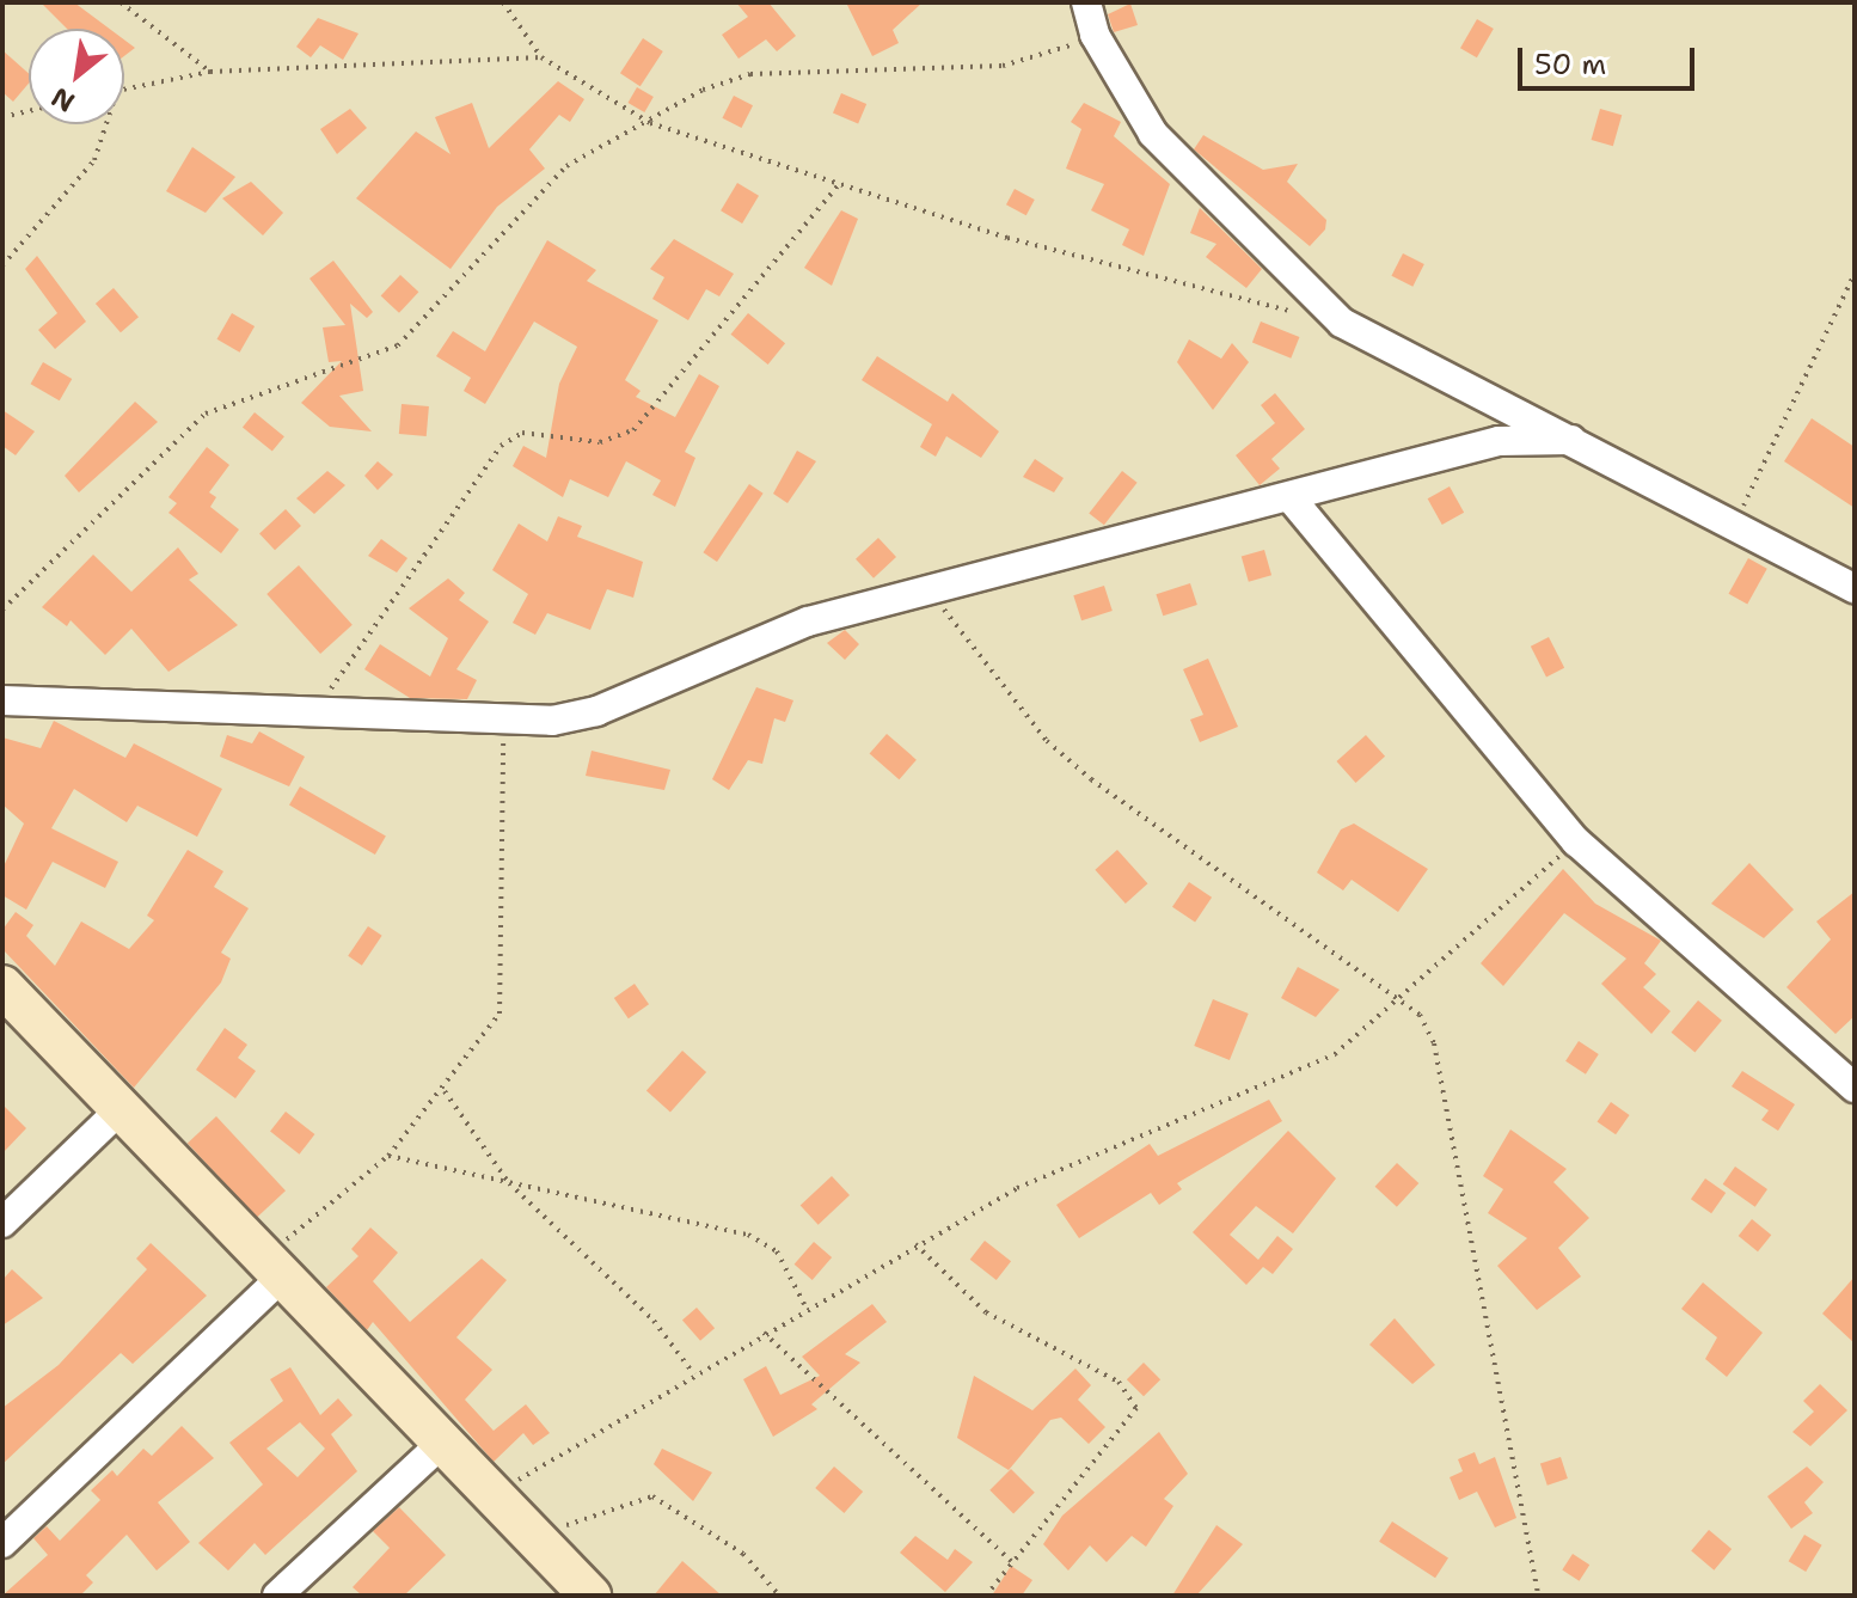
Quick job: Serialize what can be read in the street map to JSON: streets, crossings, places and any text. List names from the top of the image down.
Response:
{
  "scale_bar": "50 m",
  "north": "bottom left"
}
